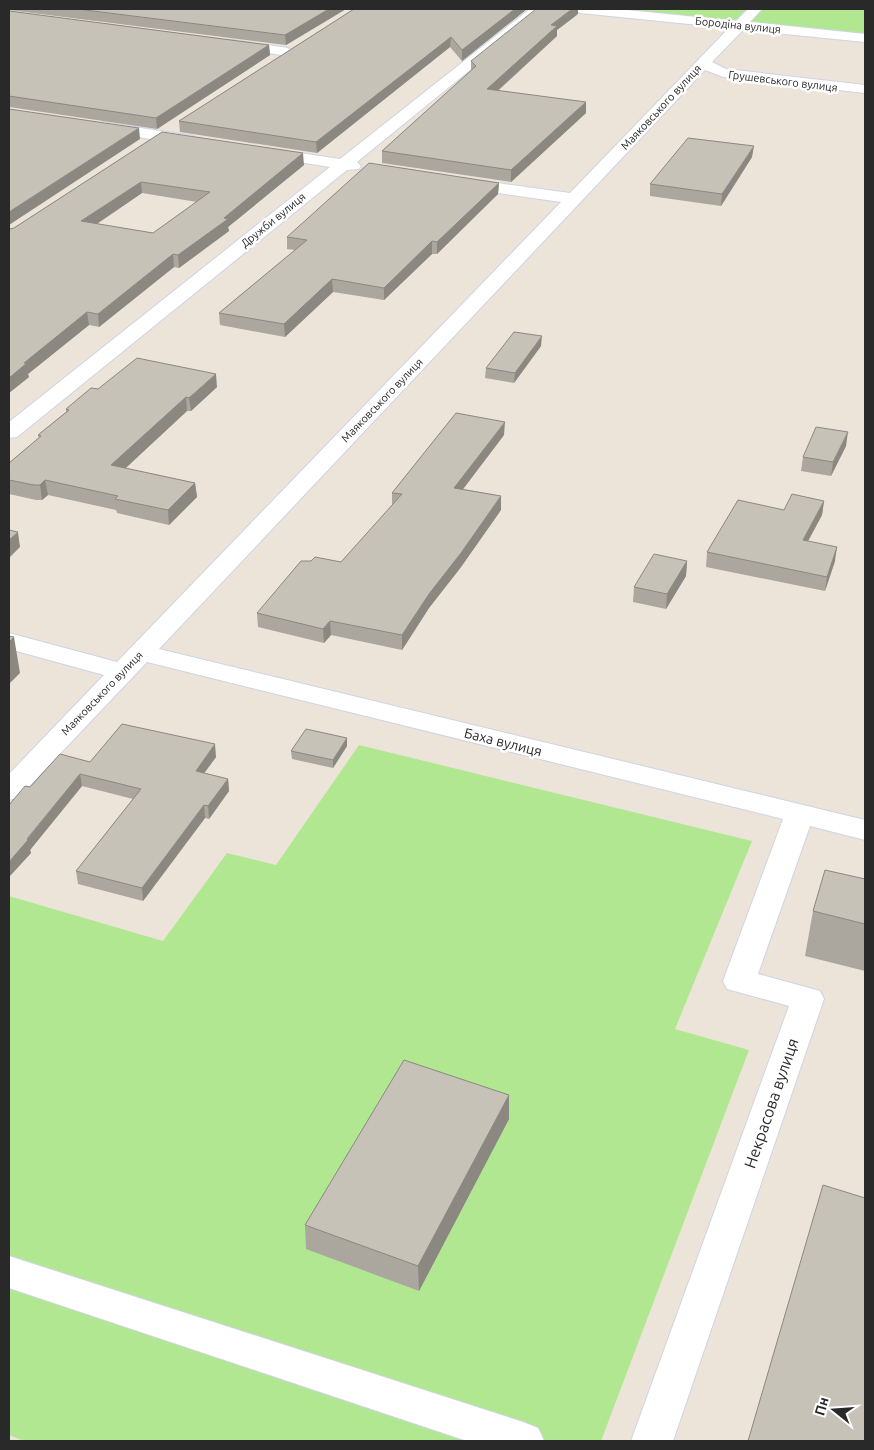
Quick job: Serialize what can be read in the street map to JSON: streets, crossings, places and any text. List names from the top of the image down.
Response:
{
  "streets": {
    "street": [
      "Бородіна вулиця",
      "Грушевського вулиця",
      "Маяковського вулиця",
      "Дружби вулиця",
      "Баха вулиця",
      "Некрасова вулиця"
    ]
  },
  "crossings": [
    ["Бородіна вулиця", "Маяковського вулиця"],
    ["Грушевського вулиця", "Маяковського вулиця"],
    ["Маяковського вулиця", "Баха вулиця"],
    ["Баха вулиця", "Некрасова вулиця"]
  ],
  "north": "left"
}
